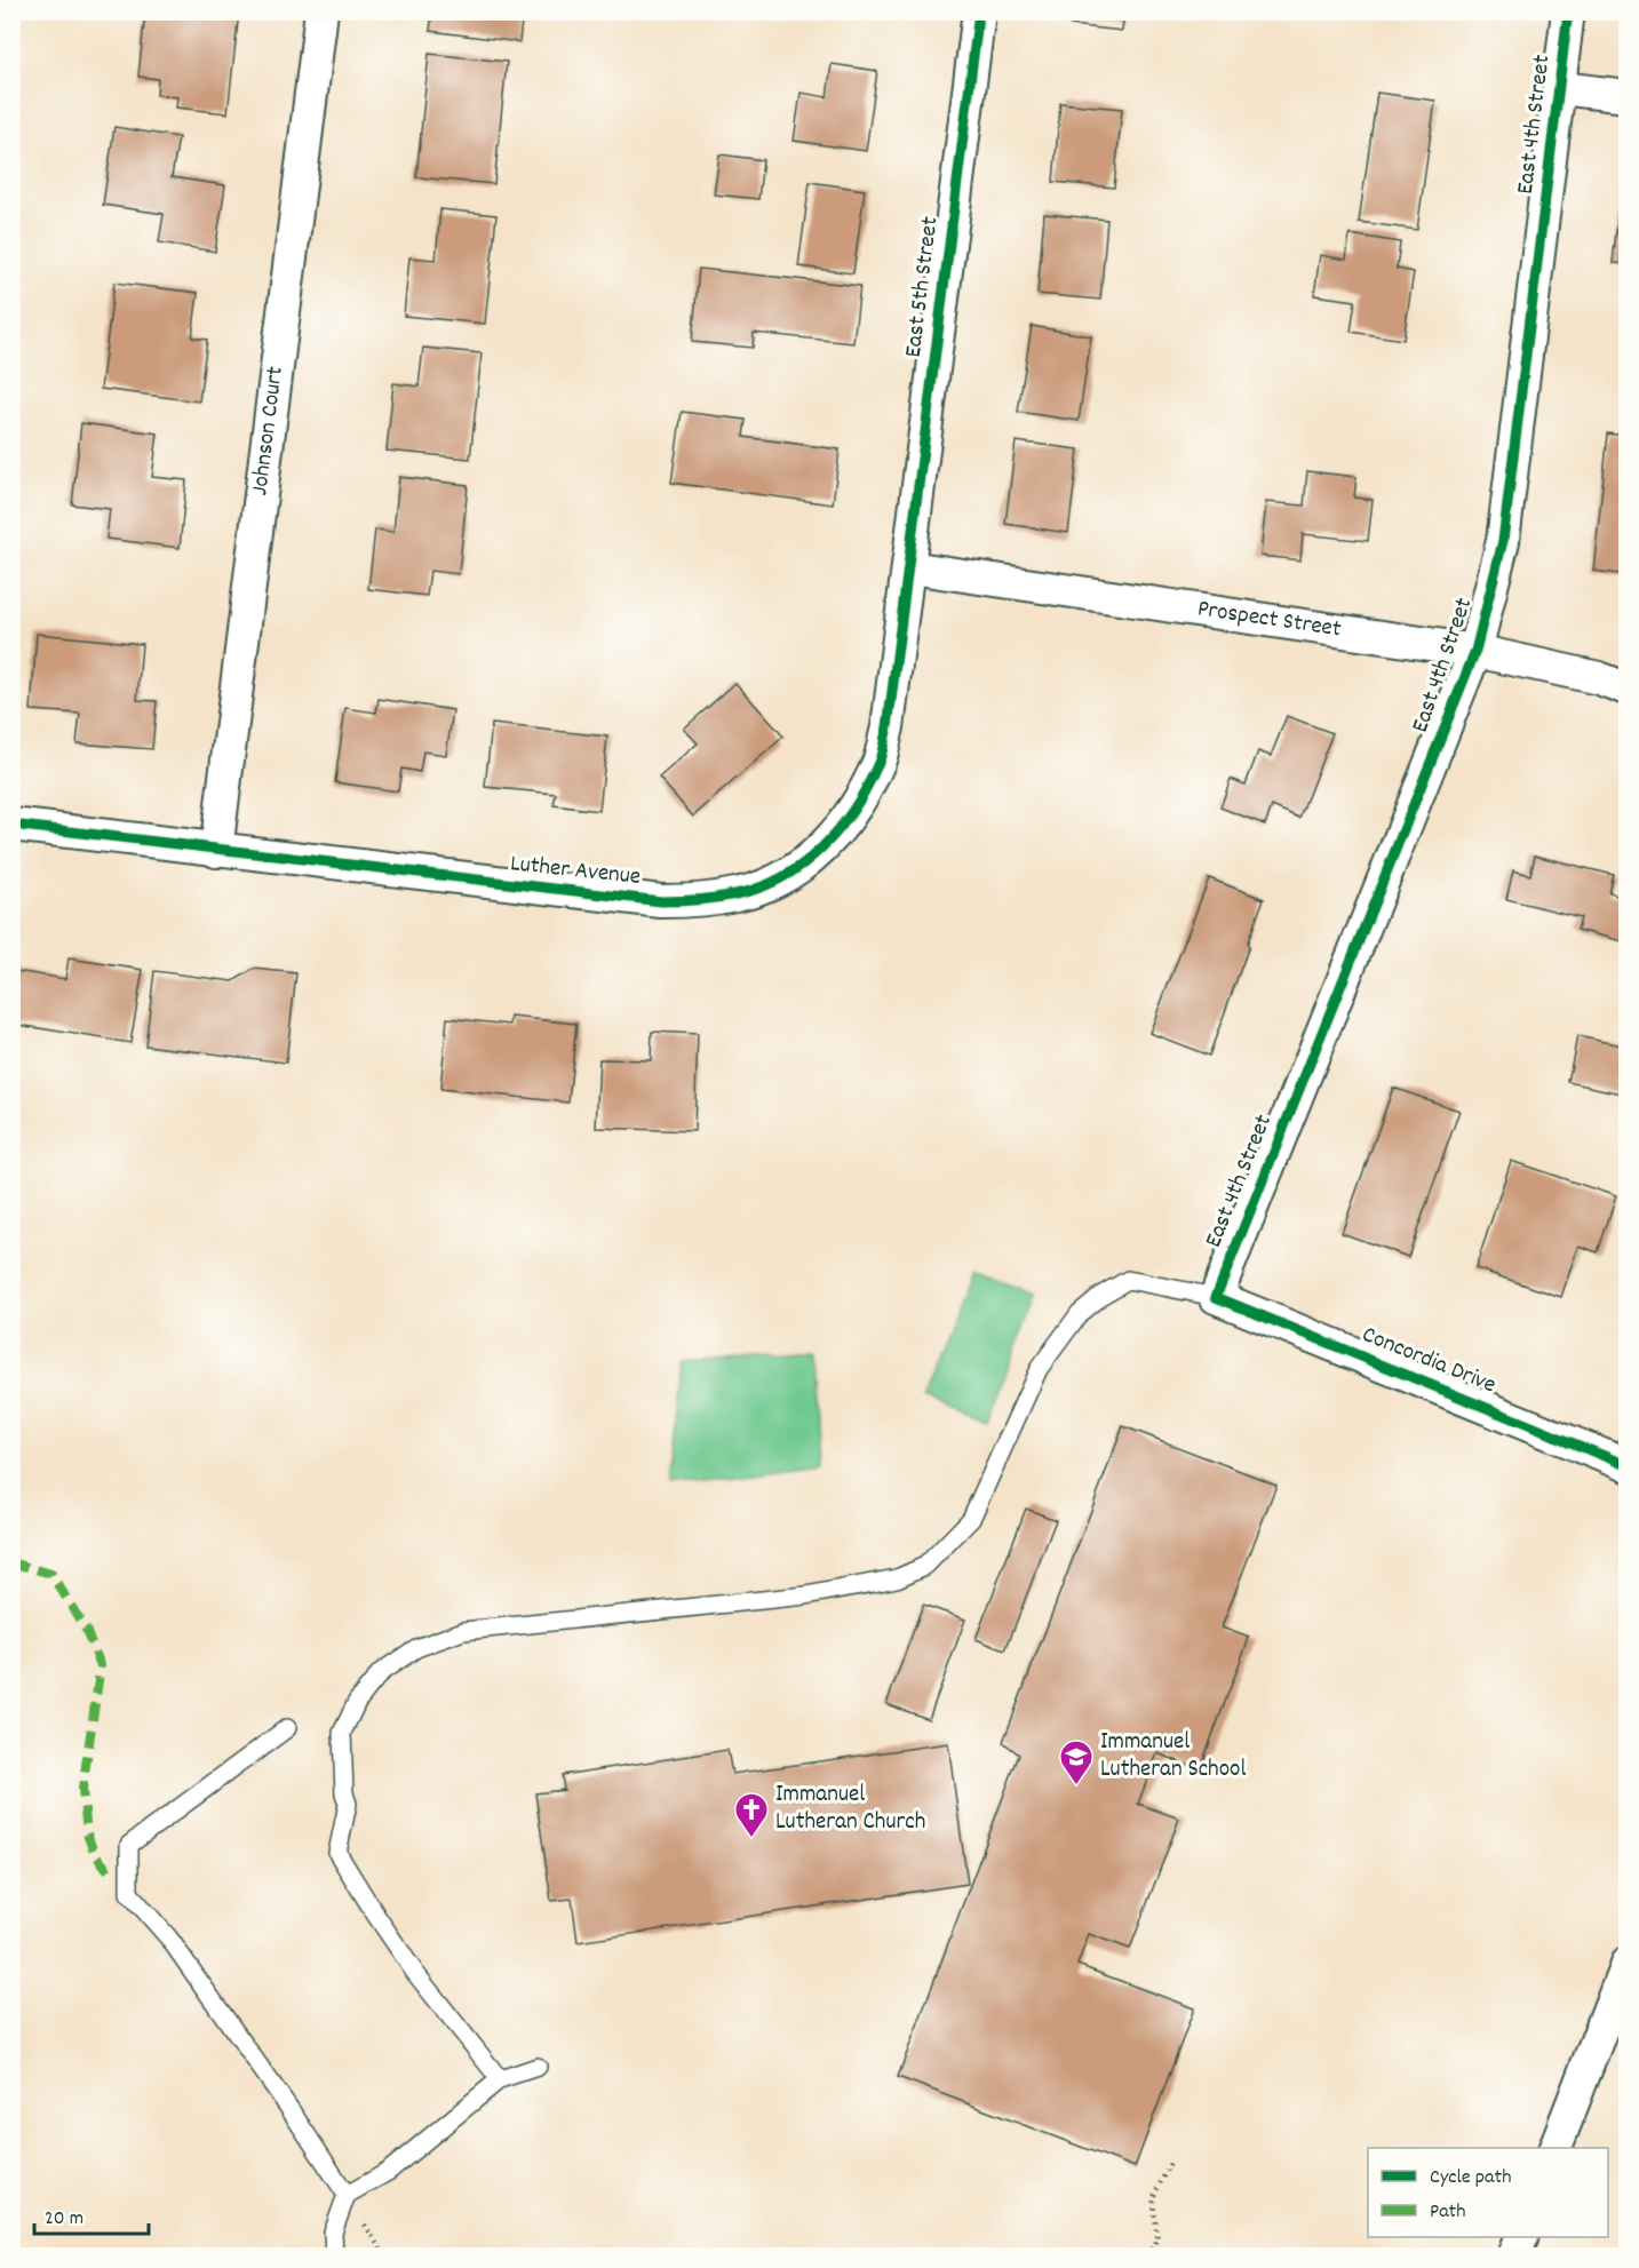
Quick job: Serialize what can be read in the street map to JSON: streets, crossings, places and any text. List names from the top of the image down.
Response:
{
  "streets": {
    "street": [
      "East 4th Street",
      "East 5th Street",
      "Johnson Court",
      "Prospect Street",
      "Luther Avenue",
      "Concordia Drive"
    ]
  },
  "crossings": [
    ["East 4th Street", "Prospect Street"],
    ["East 4th Street", "Concordia Drive"],
    ["East 5th Street", "Prospect Street"],
    ["East 5th Street", "Luther Avenue"],
    ["Johnson Court", "Luther Avenue"],
    ["Prospect Street", "Luther Avenue"]
  ],
  "places": {
    "school or university": ["Immanuel Lutheran School"],
    "church": ["Immanuel Lutheran Church"]
  },
  "legend": ["Cycle path", "Path"],
  "scale_bar": "20 m"
}
